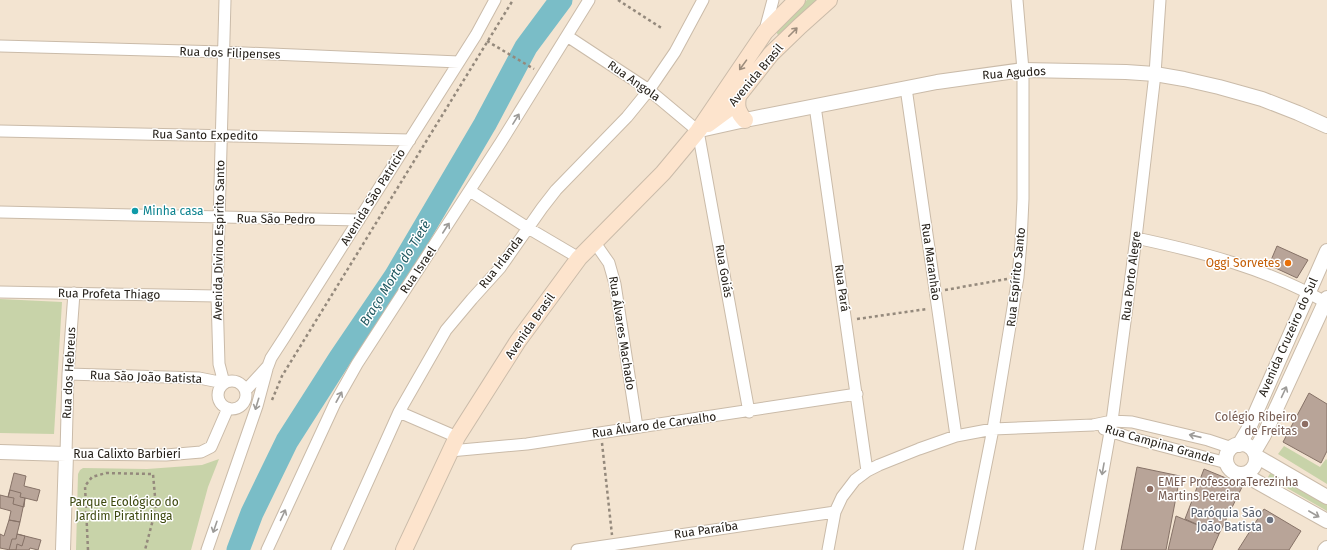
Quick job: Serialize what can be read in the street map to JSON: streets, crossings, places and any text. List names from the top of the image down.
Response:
{
  "streets": {
    "main road": ["Avenida Brasil"],
    "street": [
      "Rua dos Filipenses",
      "Rua Agudos",
      "Rua Angola",
      "Rua Santo Expedito",
      "Avenida São Patrício",
      "Rua São Pedro",
      "Avenida Divino Espírito Santo",
      "Rua Irlanda",
      "Rua Maranhão",
      "Rua Israel",
      "Rua Goiás",
      "Rua Porto Alegre",
      "Rua Espírito Santo",
      "Rua Pará",
      "Rua Profeta Thiago",
      "Rua Álvares Machado",
      "Avenida Cruzeiro do Sul",
      "Rua dos Hebreus",
      "Rua São João Batista",
      "Rua Álvaro de Carvalho",
      "Rua Campina Grande",
      "Rua Calixto Barbieri",
      "Rua Paraíba"
    ]
  },
  "crossings": [
    ["Rua dos Filipenses", "Avenida São Patrício"],
    ["Rua dos Filipenses", "Avenida Divino Espírito Santo"],
    ["Rua Agudos", "Avenida Brasil"],
    ["Rua Agudos", "Rua Angola"],
    ["Rua Agudos", "Rua Maranhão"],
    ["Rua Agudos", "Rua Goiás"],
    ["Rua Agudos", "Rua Porto Alegre"],
    ["Rua Agudos", "Rua Espírito Santo"],
    ["Rua Agudos", "Rua Pará"],
    ["Avenida Brasil", "Rua Angola"],
    ["Avenida Brasil", "Rua Goiás"],
    ["Avenida Brasil", "Rua Álvares Machado"],
    ["Avenida Brasil", "Rua Álvaro de Carvalho"],
    ["Rua Angola", "Rua Irlanda"],
    ["Rua Angola", "Rua Israel"],
    ["Rua Angola", "Rua Goiás"],
    ["Rua Santo Expedito", "Avenida São Patrício"],
    ["Rua Santo Expedito", "Avenida Divino Espírito Santo"],
    ["Avenida São Patrício", "Rua São Pedro"],
    ["Avenida São Patrício", "Avenida Divino Espírito Santo"],
    ["Avenida São Patrício", "Rua São João Batista"],
    ["Avenida São Patrício", "Rua Calixto Barbieri"],
    ["Rua São Pedro", "Avenida Divino Espírito Santo"],
    ["Avenida Divino Espírito Santo", "Rua Profeta Thiago"],
    ["Avenida Divino Espírito Santo", "Rua São João Batista"],
    ["Avenida Divino Espírito Santo", "Rua Calixto Barbieri"],
    ["Rua Maranhão", "Rua Campina Grande"],
    ["Rua Goiás", "Rua Álvaro de Carvalho"],
    ["Rua Porto Alegre", "Rua Campina Grande"],
    ["Rua Espírito Santo", "Rua Campina Grande"],
    ["Rua Pará", "Rua Álvaro de Carvalho"],
    ["Rua Pará", "Rua Campina Grande"],
    ["Rua Profeta Thiago", "Rua dos Hebreus"],
    ["Rua Álvares Machado", "Rua Álvaro de Carvalho"],
    ["Avenida Cruzeiro do Sul", "Rua Campina Grande"],
    ["Rua dos Hebreus", "Rua São João Batista"],
    ["Rua dos Hebreus", "Rua Calixto Barbieri"],
    ["Rua São João Batista", "Rua Calixto Barbieri"],
    ["Rua Campina Grande", "Rua Paraíba"]
  ],
  "one_way": ["Rua Israel"],
  "water": ["Braço Morto do Tietê"],
  "parks": ["Parque Ecológico do Jardim Piratininga"],
  "places": [
    "Minha casa",
    "Oggi Sorvetes",
    "Colégio Ribeiro de Freitas",
    "EMEF ProfessoraTerezinha Martins Pereira",
    "Paróquia São João Batista"
  ]
}
